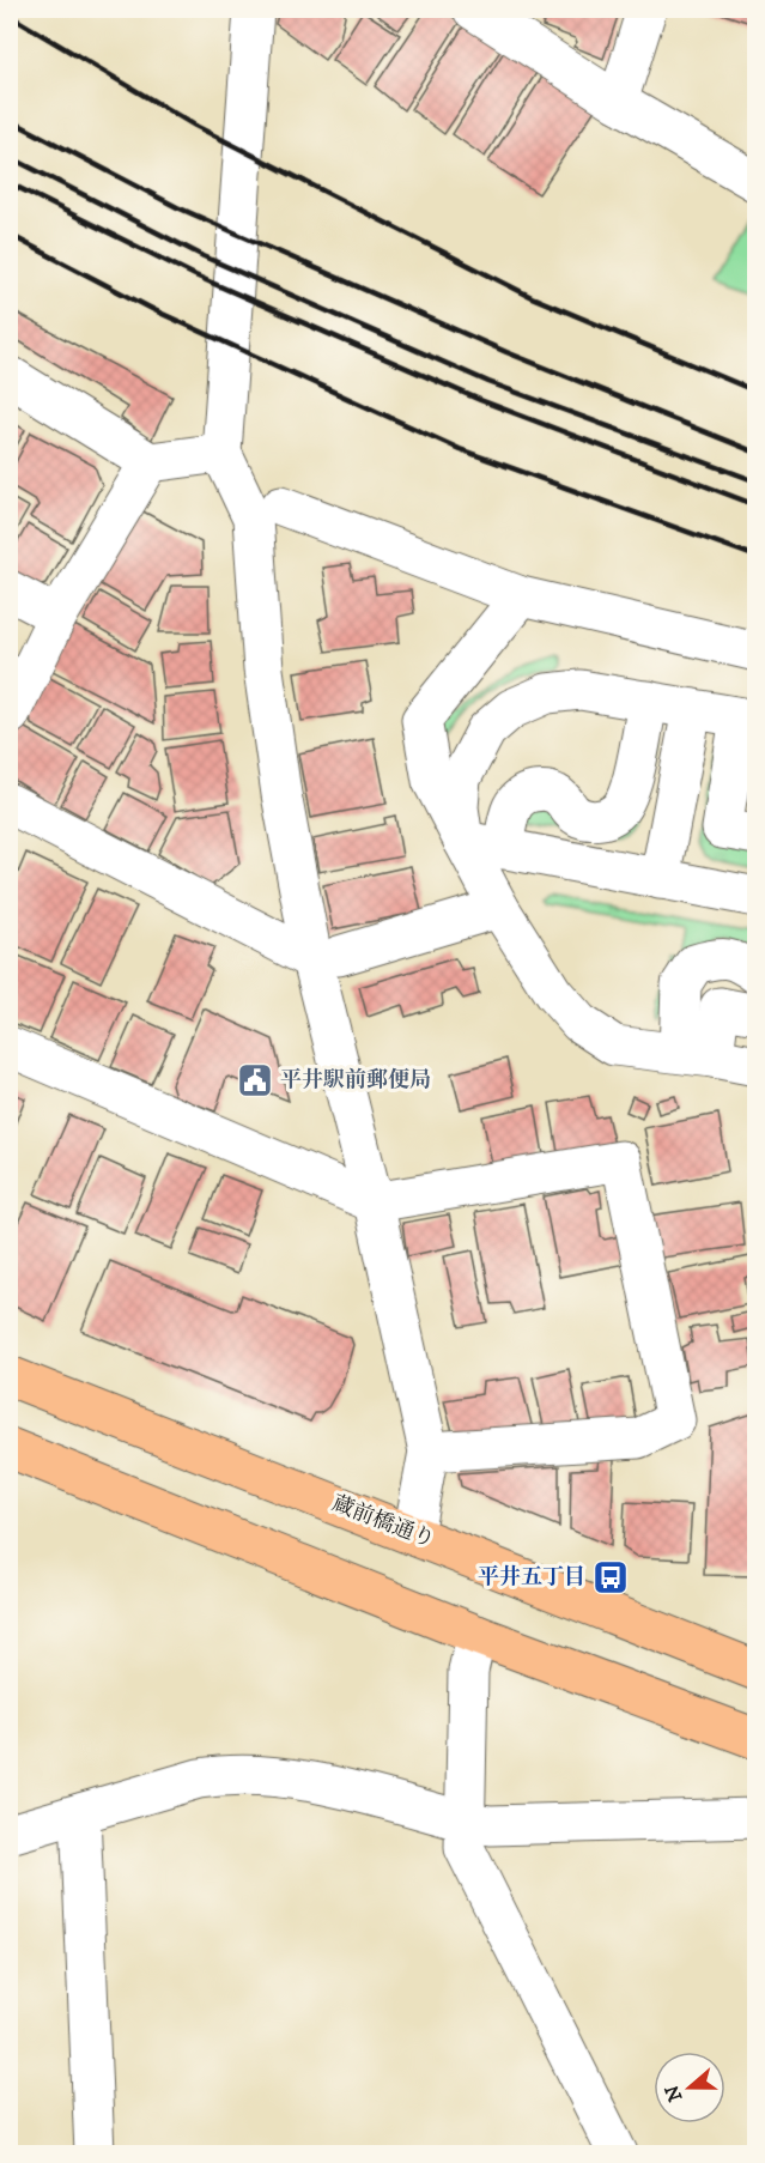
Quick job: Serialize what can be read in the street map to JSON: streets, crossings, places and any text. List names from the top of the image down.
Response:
{
  "streets": {
    "main road": ["蔵前橋通り"]
  },
  "places": {
    "public building": ["平井駅前郵便局"],
    "bus stop": ["平井五丁目"]
  },
  "north": "left"
}
